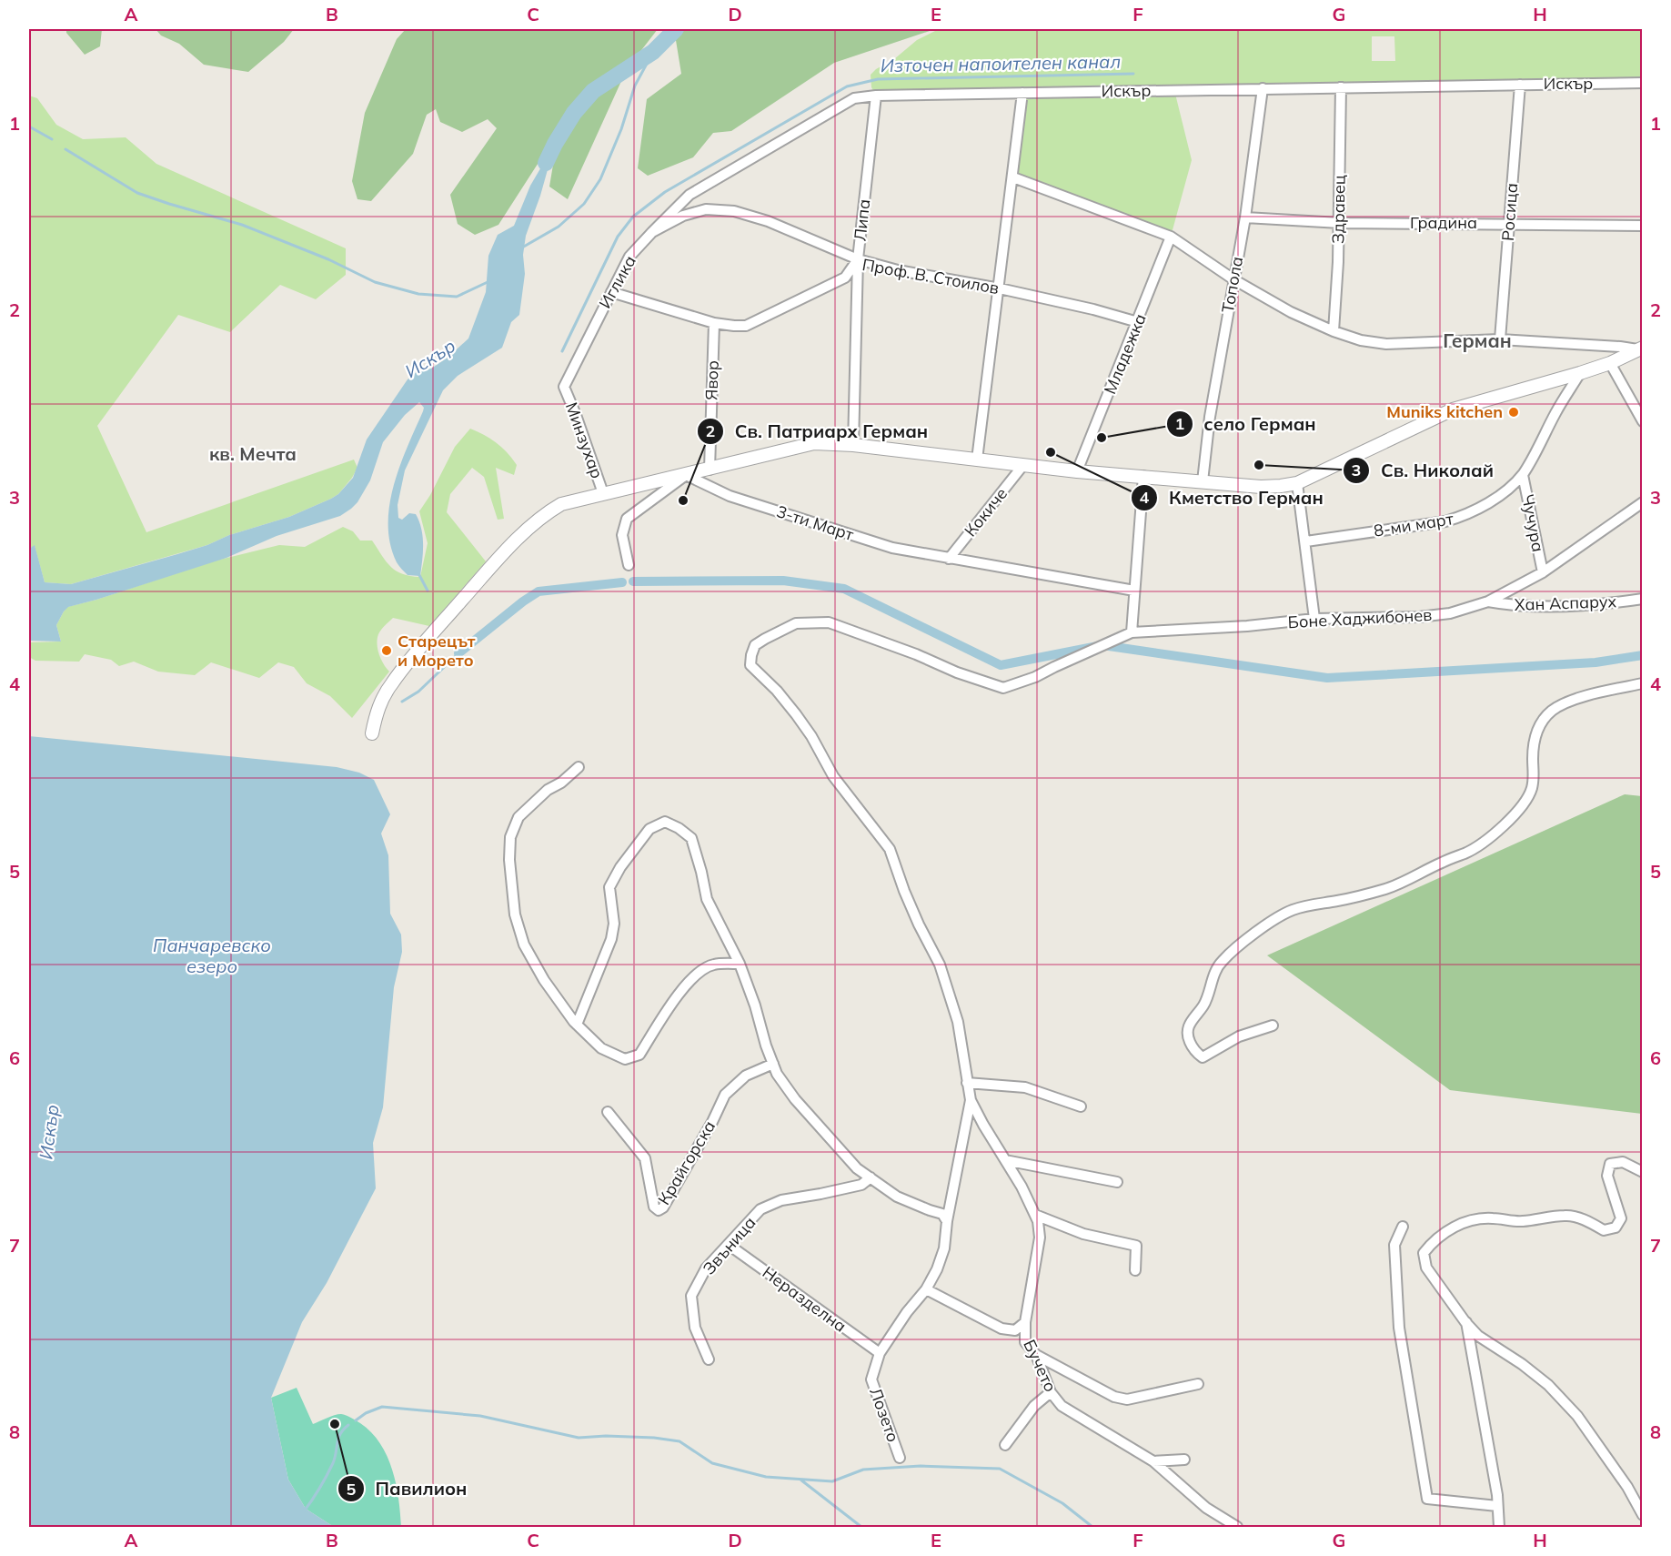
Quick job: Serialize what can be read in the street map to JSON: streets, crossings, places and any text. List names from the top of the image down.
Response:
{
  "streets": {
    "street": [
      "Искър",
      "Здравец",
      "Росица",
      "Липа",
      "Градина",
      "Проф. В. Стоилов",
      "Иглика",
      "Топола",
      "Младежка",
      "Явор",
      "Минзухар",
      "Кокиче",
      "3-ти Март",
      "Чучура",
      "8-ми март",
      "Хан Аспарух",
      "Боне Хаджибонев",
      "Крайгорска",
      "Звъница",
      "Неразделна",
      "Бучето",
      "Лозето"
    ]
  },
  "crossings": [
    ["Искър", "Здравец"],
    ["Искър", "Росица"],
    ["Искър", "Липа"],
    ["Искър", "Иглика"],
    ["Искър", "Топола"],
    ["Здравец", "Градина"],
    ["Росица", "Градина"],
    ["Липа", "Проф. В. Стоилов"],
    ["Липа", "Иглика"],
    ["Градина", "Топола"],
    ["Проф. В. Стоилов", "Иглика"],
    ["Проф. В. Стоилов", "Младежка"],
    ["Проф. В. Стоилов", "Явор"],
    ["Иглика", "Минзухар"],
    ["Кокиче", "3-ти Март"],
    ["Чучура", "8-ми март"],
    ["Чучура", "Боне Хаджибонев"],
    ["Хан Аспарух", "Боне Хаджибонев"],
    ["Боне Хаджибонев", "Лозето"],
    ["Звъница", "Неразделна"],
    ["Неразделна", "Лозето"]
  ],
  "districts": ["Герман", "кв. Мечта"],
  "water": ["Източен напоителен канал", "Искър", "Панчаревско езеро"],
  "places": [
    "Muniks kitchen",
    "село Герман",
    "Кметство Герман",
    "Св. Николай",
    "Св. Патриарх Герман",
    "Старецът и Морето",
    "Павилион"
  ],
  "grid": {
    "columns": [
      "A",
      "B",
      "C",
      "D",
      "E",
      "F",
      "G",
      "H"
    ],
    "rows": [
      "1",
      "2",
      "3",
      "4",
      "5",
      "6",
      "7",
      "8"
    ]
  }
}
